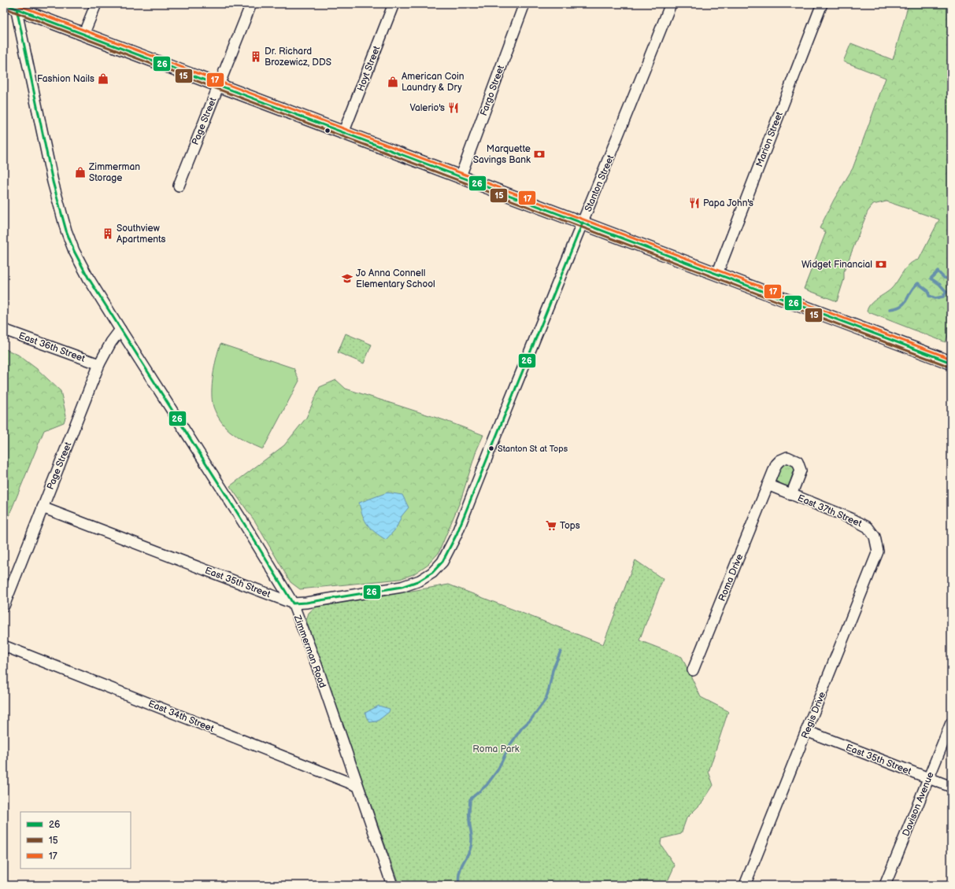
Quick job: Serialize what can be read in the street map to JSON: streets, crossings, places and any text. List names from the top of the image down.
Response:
{
  "streets": {
    "street": [
      "Hoyt Street",
      "Fargo Street",
      "Page Street",
      "Marion Street",
      "Stanton Street",
      "East 36th Street",
      "East 37th Street",
      "Roma Drive",
      "East 35th Street",
      "Zimmerman Road",
      "Regis Drive",
      "East 34th Street",
      "Davison Avenue"
    ]
  },
  "crossings": [
    ["Page Street", "East 36th Street"],
    ["Page Street", "East 35th Street"],
    ["Page Street", "Zimmerman Road"],
    ["Stanton Street", "East 35th Street"],
    ["East 37th Street", "Roma Drive"],
    ["East 37th Street", "Regis Drive"],
    ["East 35th Street", "Zimmerman Road"],
    ["East 35th Street", "Regis Drive"],
    ["East 35th Street", "Davison Avenue"],
    ["Zimmerman Road", "East 34th Street"]
  ],
  "parks": ["Roma Park"],
  "places": {
    "building": ["Dr. Richard Brozewicz, DDS", "Southview Apartments"],
    "shop": ["Fashion Nails", "American Coin Laundry & Dry", "Zimmerman Storage"],
    "restaurant": ["Valerio's", "Papa John's"],
    "bank": ["Marquette Savings Bank", "Widget Financial"],
    "school or university": ["Jo Anna Connell Elementary School"],
    "other": ["Stanton St at Tops"],
    "supermarket": ["Tops"]
  },
  "lines": ["transit line 26", "transit line 17", "transit line 15"],
  "legend": ["26", "15", "17"]
}
